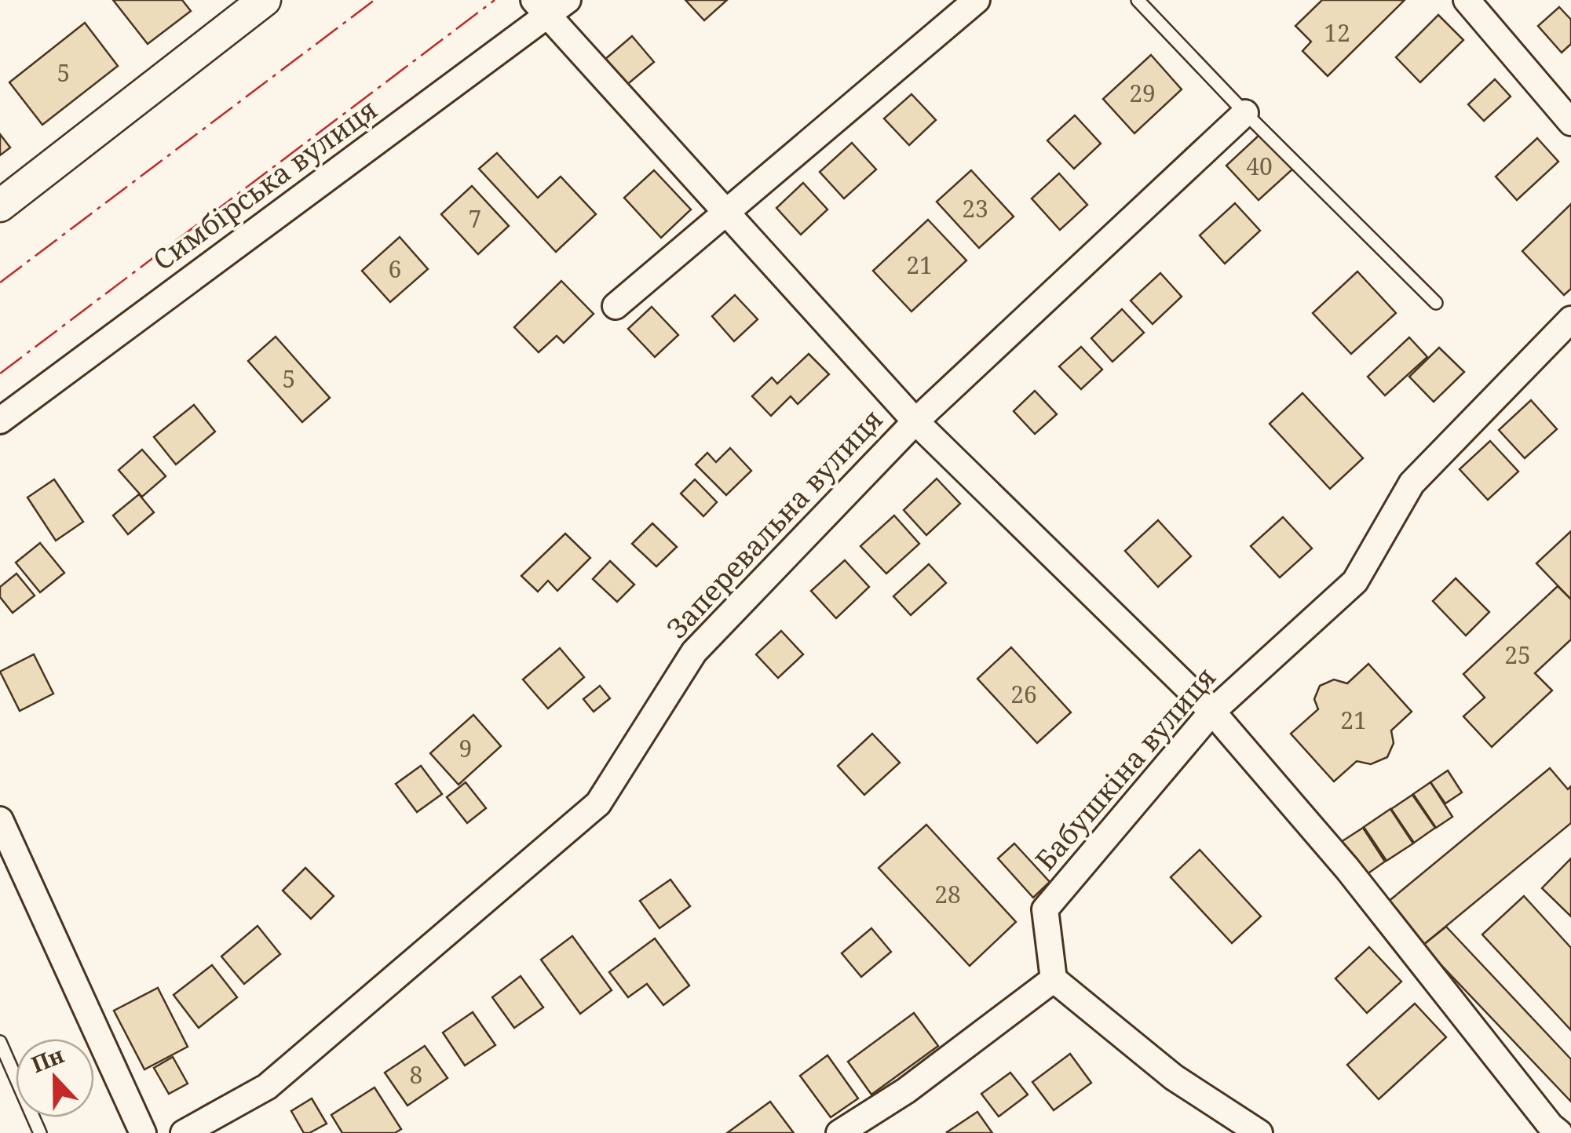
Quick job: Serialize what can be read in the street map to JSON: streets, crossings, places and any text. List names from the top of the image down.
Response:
{
  "streets": {
    "street": ["Симбірська вулиця", "Заперевальна вулиця", "Бабушкіна вулиця"]
  },
  "house_numbers": [
    "12",
    "5",
    "29",
    "40",
    "23",
    "7",
    "21",
    "6",
    "5",
    "25",
    "26",
    "21",
    "9",
    "28",
    "8"
  ],
  "north": "top"
}
